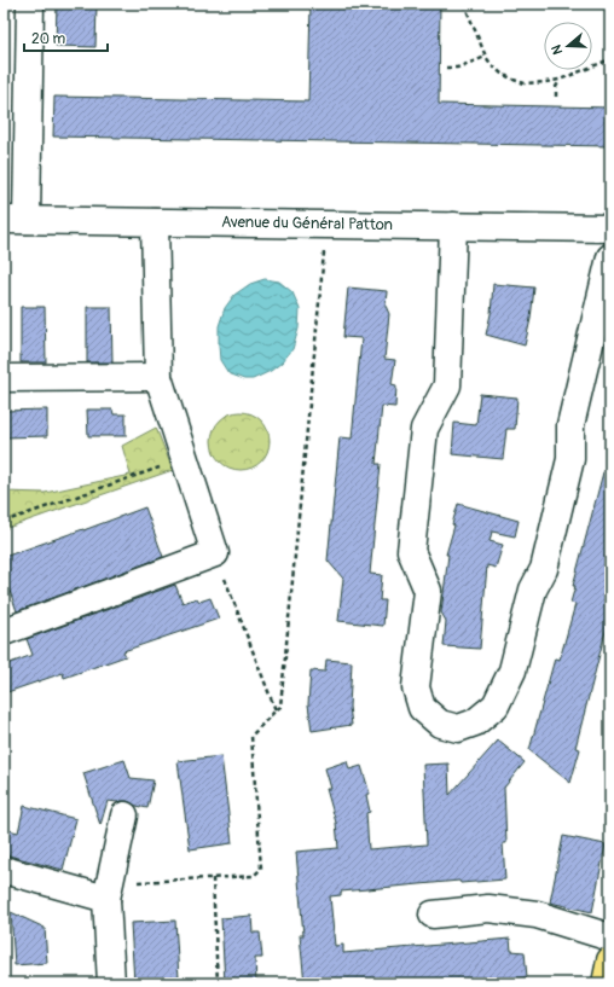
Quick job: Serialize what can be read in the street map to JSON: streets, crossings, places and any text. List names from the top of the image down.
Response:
{
  "streets": {
    "street": ["Avenue du Général Patton"]
  },
  "scale_bar": "20 m",
  "north": "left"
}
